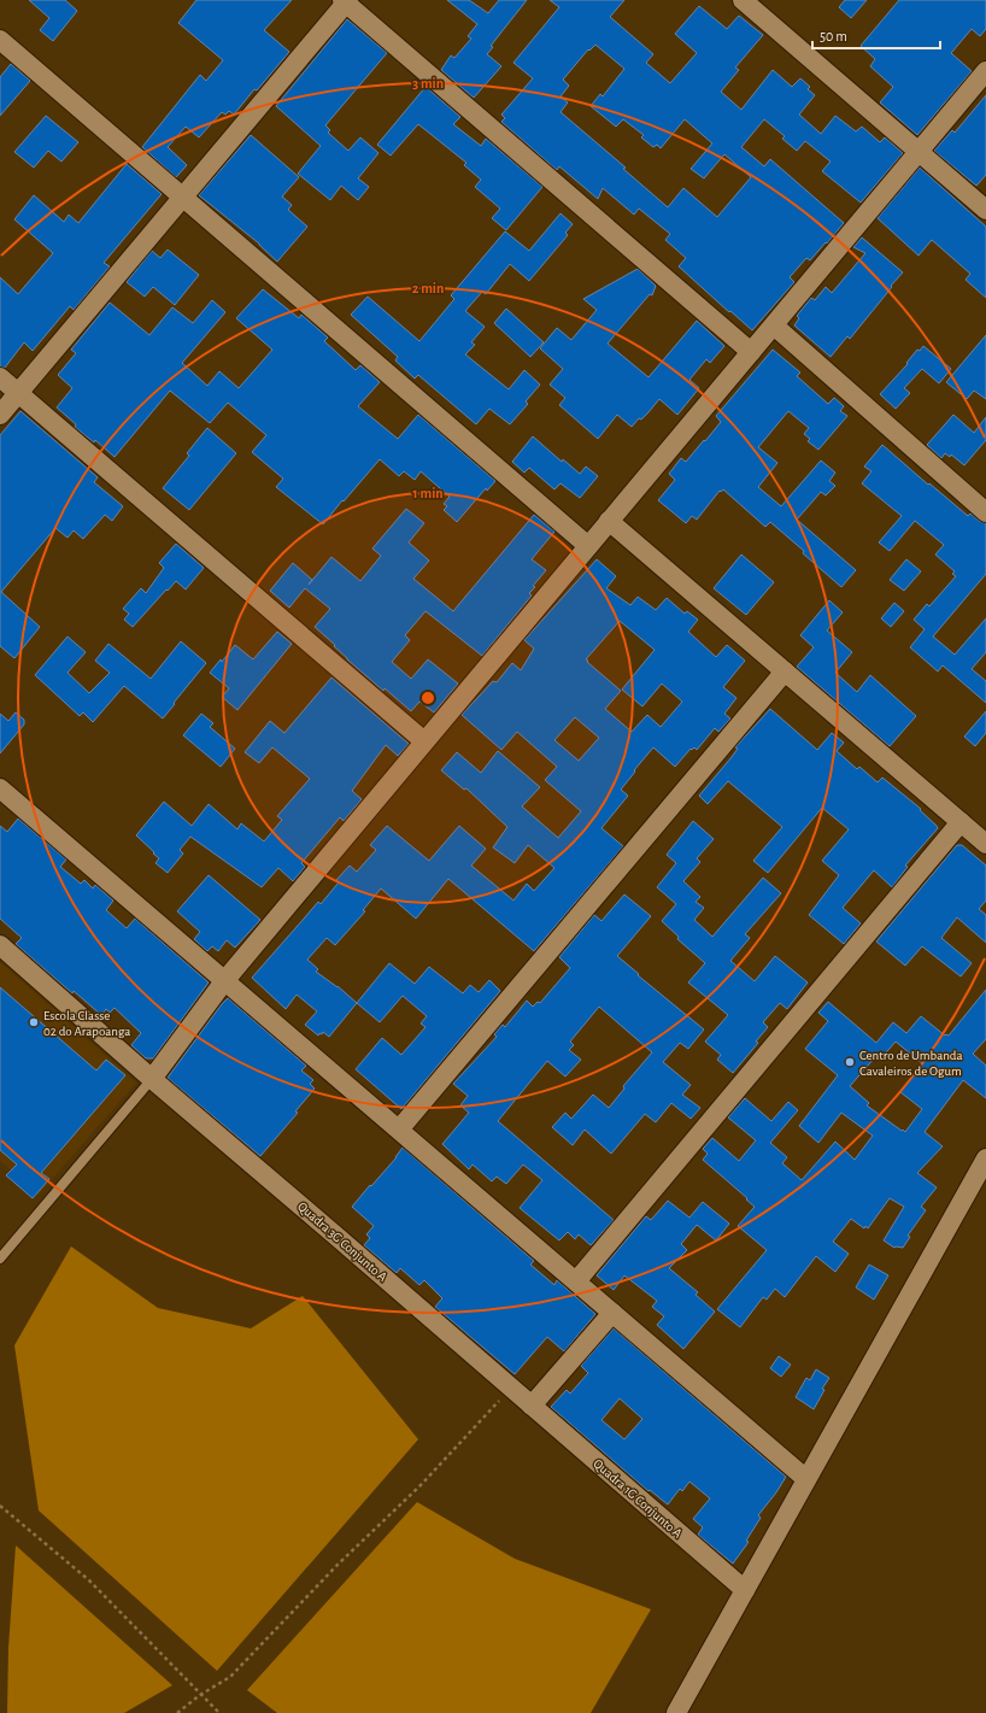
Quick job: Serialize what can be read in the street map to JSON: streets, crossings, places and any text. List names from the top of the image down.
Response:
{
  "streets": {
    "street": ["Quadra 3G Conjunto A", "Quadra 1G Conjunto A"]
  },
  "crossings": [
    ["Quadra 3G Conjunto A", "Quadra 1G Conjunto A"]
  ],
  "places": ["Escola Classe 02 do Arapoanga", "Centro de Umbanda Cavaleiros de Ogum"],
  "scale_bar": "50 m",
  "rings": ["3 min", "2 min", "1 min"]
}
